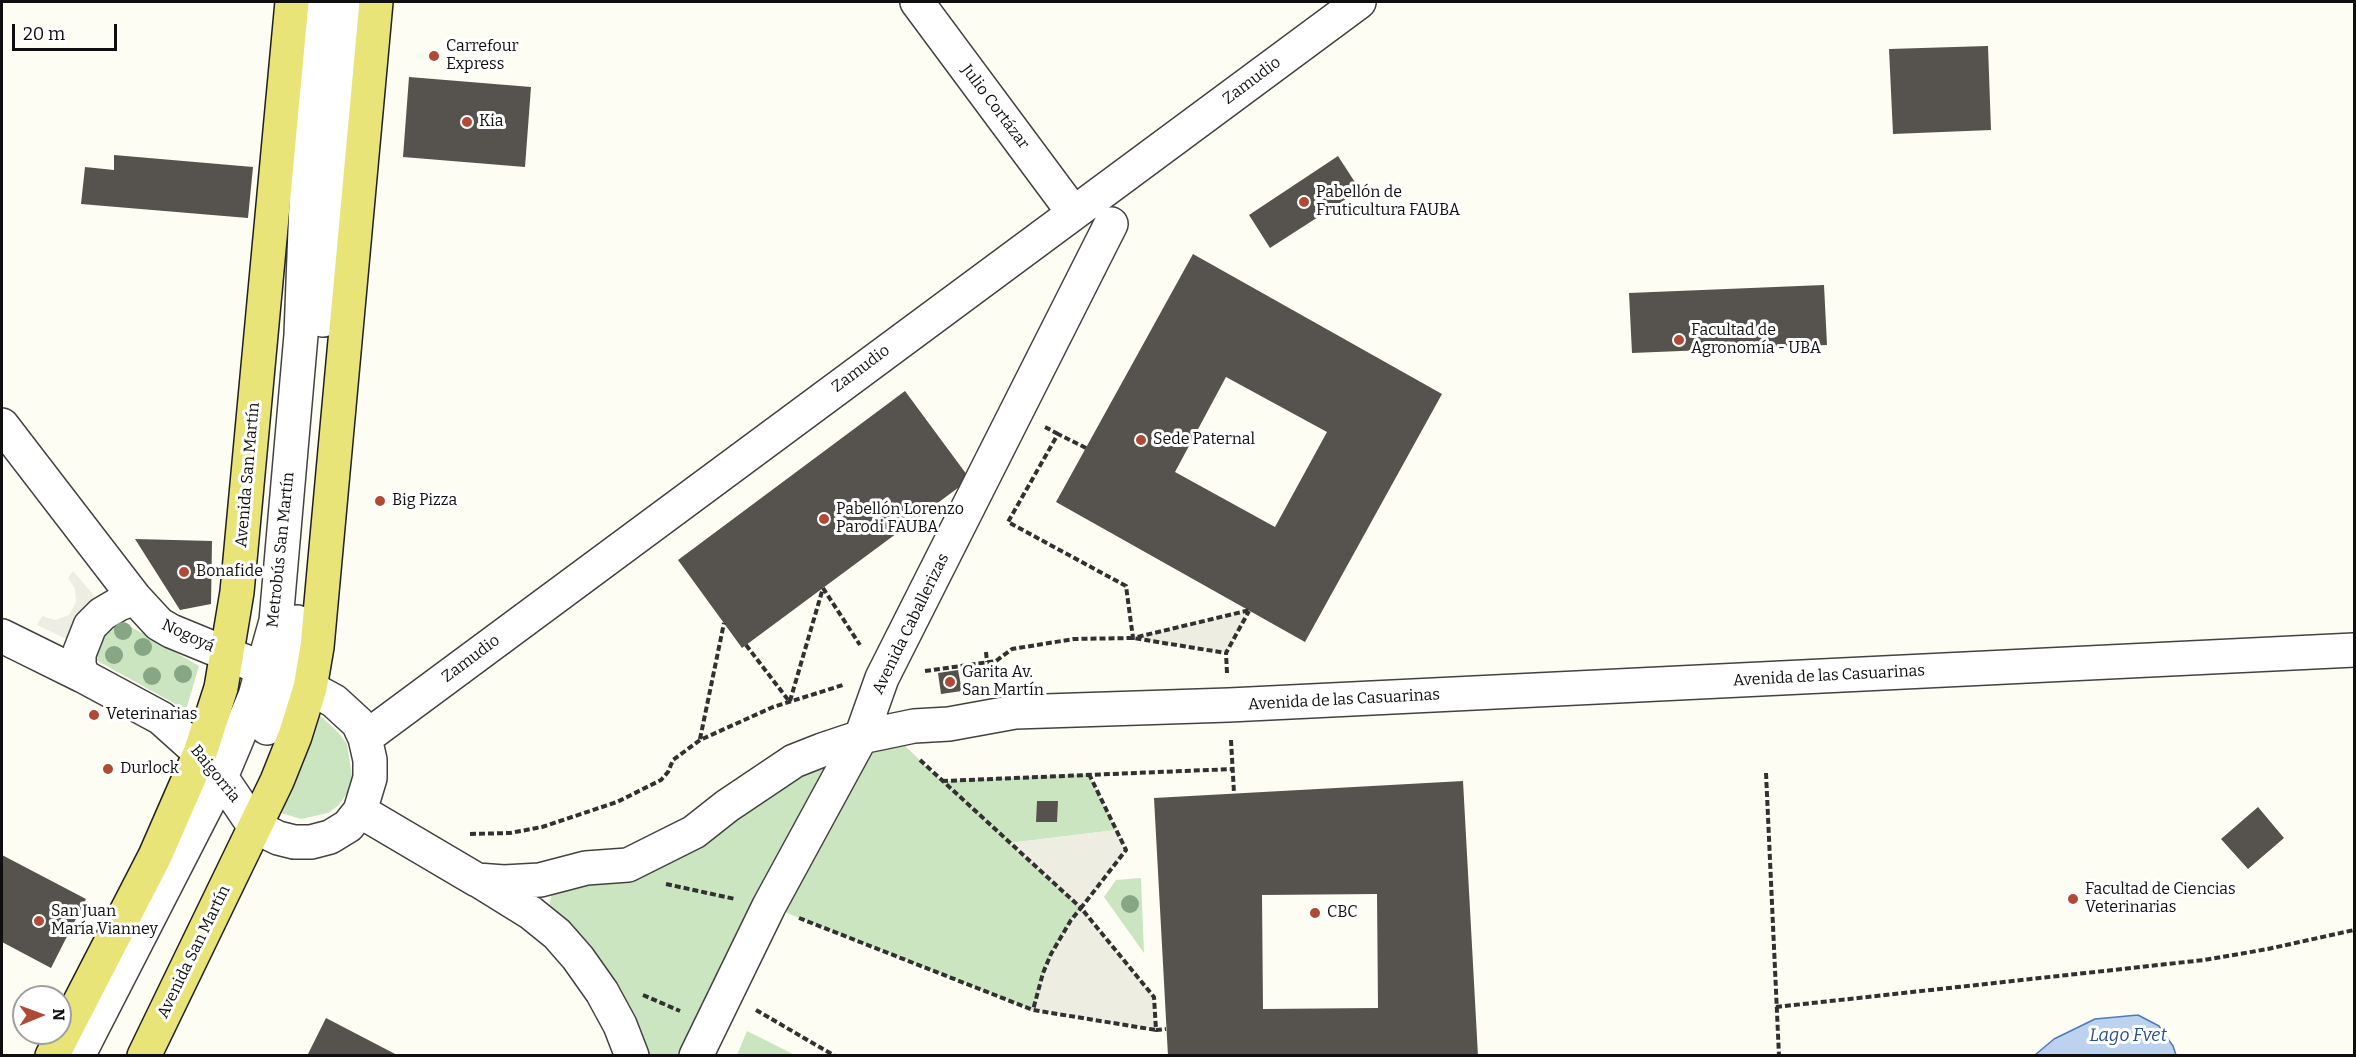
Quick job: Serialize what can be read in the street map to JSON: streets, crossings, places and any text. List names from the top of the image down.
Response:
{
  "streets": {
    "main road": ["Avenida San Martín"],
    "street": [
      "Zamudio",
      "Julio Cortázar",
      "Metrobús San Martín",
      "Avenida Caballerizas",
      "Nogoyá",
      "Avenida de las Casuarinas",
      "Baigorria"
    ]
  },
  "crossings": [
    ["Zamudio", "Julio Cortázar"],
    ["Zamudio", "Nogoyá"],
    ["Avenida San Martín", "Metrobús San Martín"],
    ["Avenida San Martín", "Nogoyá"],
    ["Avenida San Martín", "Baigorria"],
    ["Metrobús San Martín", "Nogoyá"],
    ["Metrobús San Martín", "Baigorria"],
    ["Avenida Caballerizas", "Avenida de las Casuarinas"],
    ["Nogoyá", "Avenida de las Casuarinas"]
  ],
  "water": ["Lago Fvet"],
  "places": [
    "Carrefour Express",
    "Kia",
    "Pabellón de Fruticultura FAUBA",
    "Facultad de Agronomía - UBA",
    "Sede Paternal",
    "Big Pizza",
    "Pabellón Lorenzo Parodi FAUBA",
    "Bonafide",
    "Garita Av. San Martín",
    "Veterinarias",
    "Durlock",
    "Facultad de Ciencias Veterinarias",
    "CBC",
    "San Juan María Vianney"
  ],
  "scale_bar": "20 m",
  "north": "right"
}
